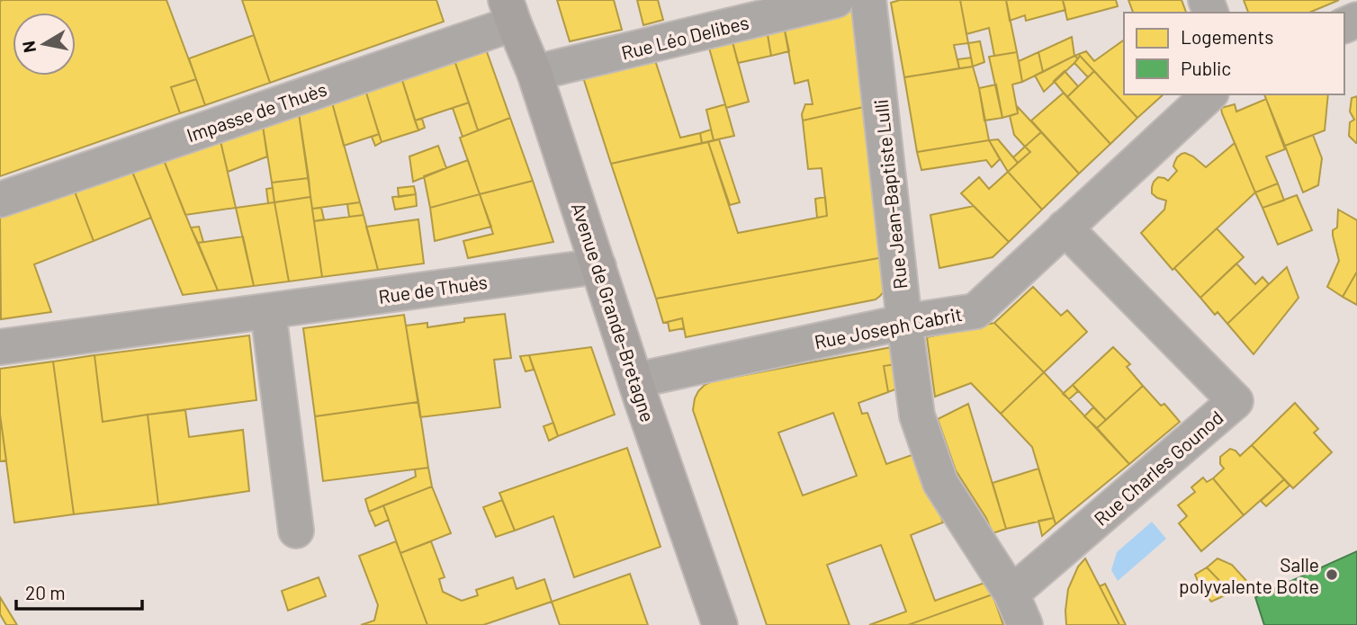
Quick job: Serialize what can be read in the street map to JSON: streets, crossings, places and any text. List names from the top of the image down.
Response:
{
  "streets": {
    "main road": ["Avenue de Grande-Bretagne"],
    "street": [
      "Rue Léo Delibes",
      "Impasse de Thuès",
      "Rue Jean-Baptiste Lulli",
      "Rue de Thuès",
      "Rue Joseph Cabrit",
      "Rue Charles Gounod"
    ]
  },
  "crossings": [
    ["Rue Léo Delibes", "Avenue de Grande-Bretagne"],
    ["Impasse de Thuès", "Avenue de Grande-Bretagne"],
    ["Rue Jean-Baptiste Lulli", "Rue Joseph Cabrit"],
    ["Rue Jean-Baptiste Lulli", "Rue Charles Gounod"],
    ["Rue de Thuès", "Avenue de Grande-Bretagne"],
    ["Avenue de Grande-Bretagne", "Rue Joseph Cabrit"],
    ["Rue Joseph Cabrit", "Rue Charles Gounod"]
  ],
  "places": ["Salle polyvalente Bolte"],
  "legend": ["Logements", "Public"],
  "scale_bar": "20 m",
  "north": "left"
}
